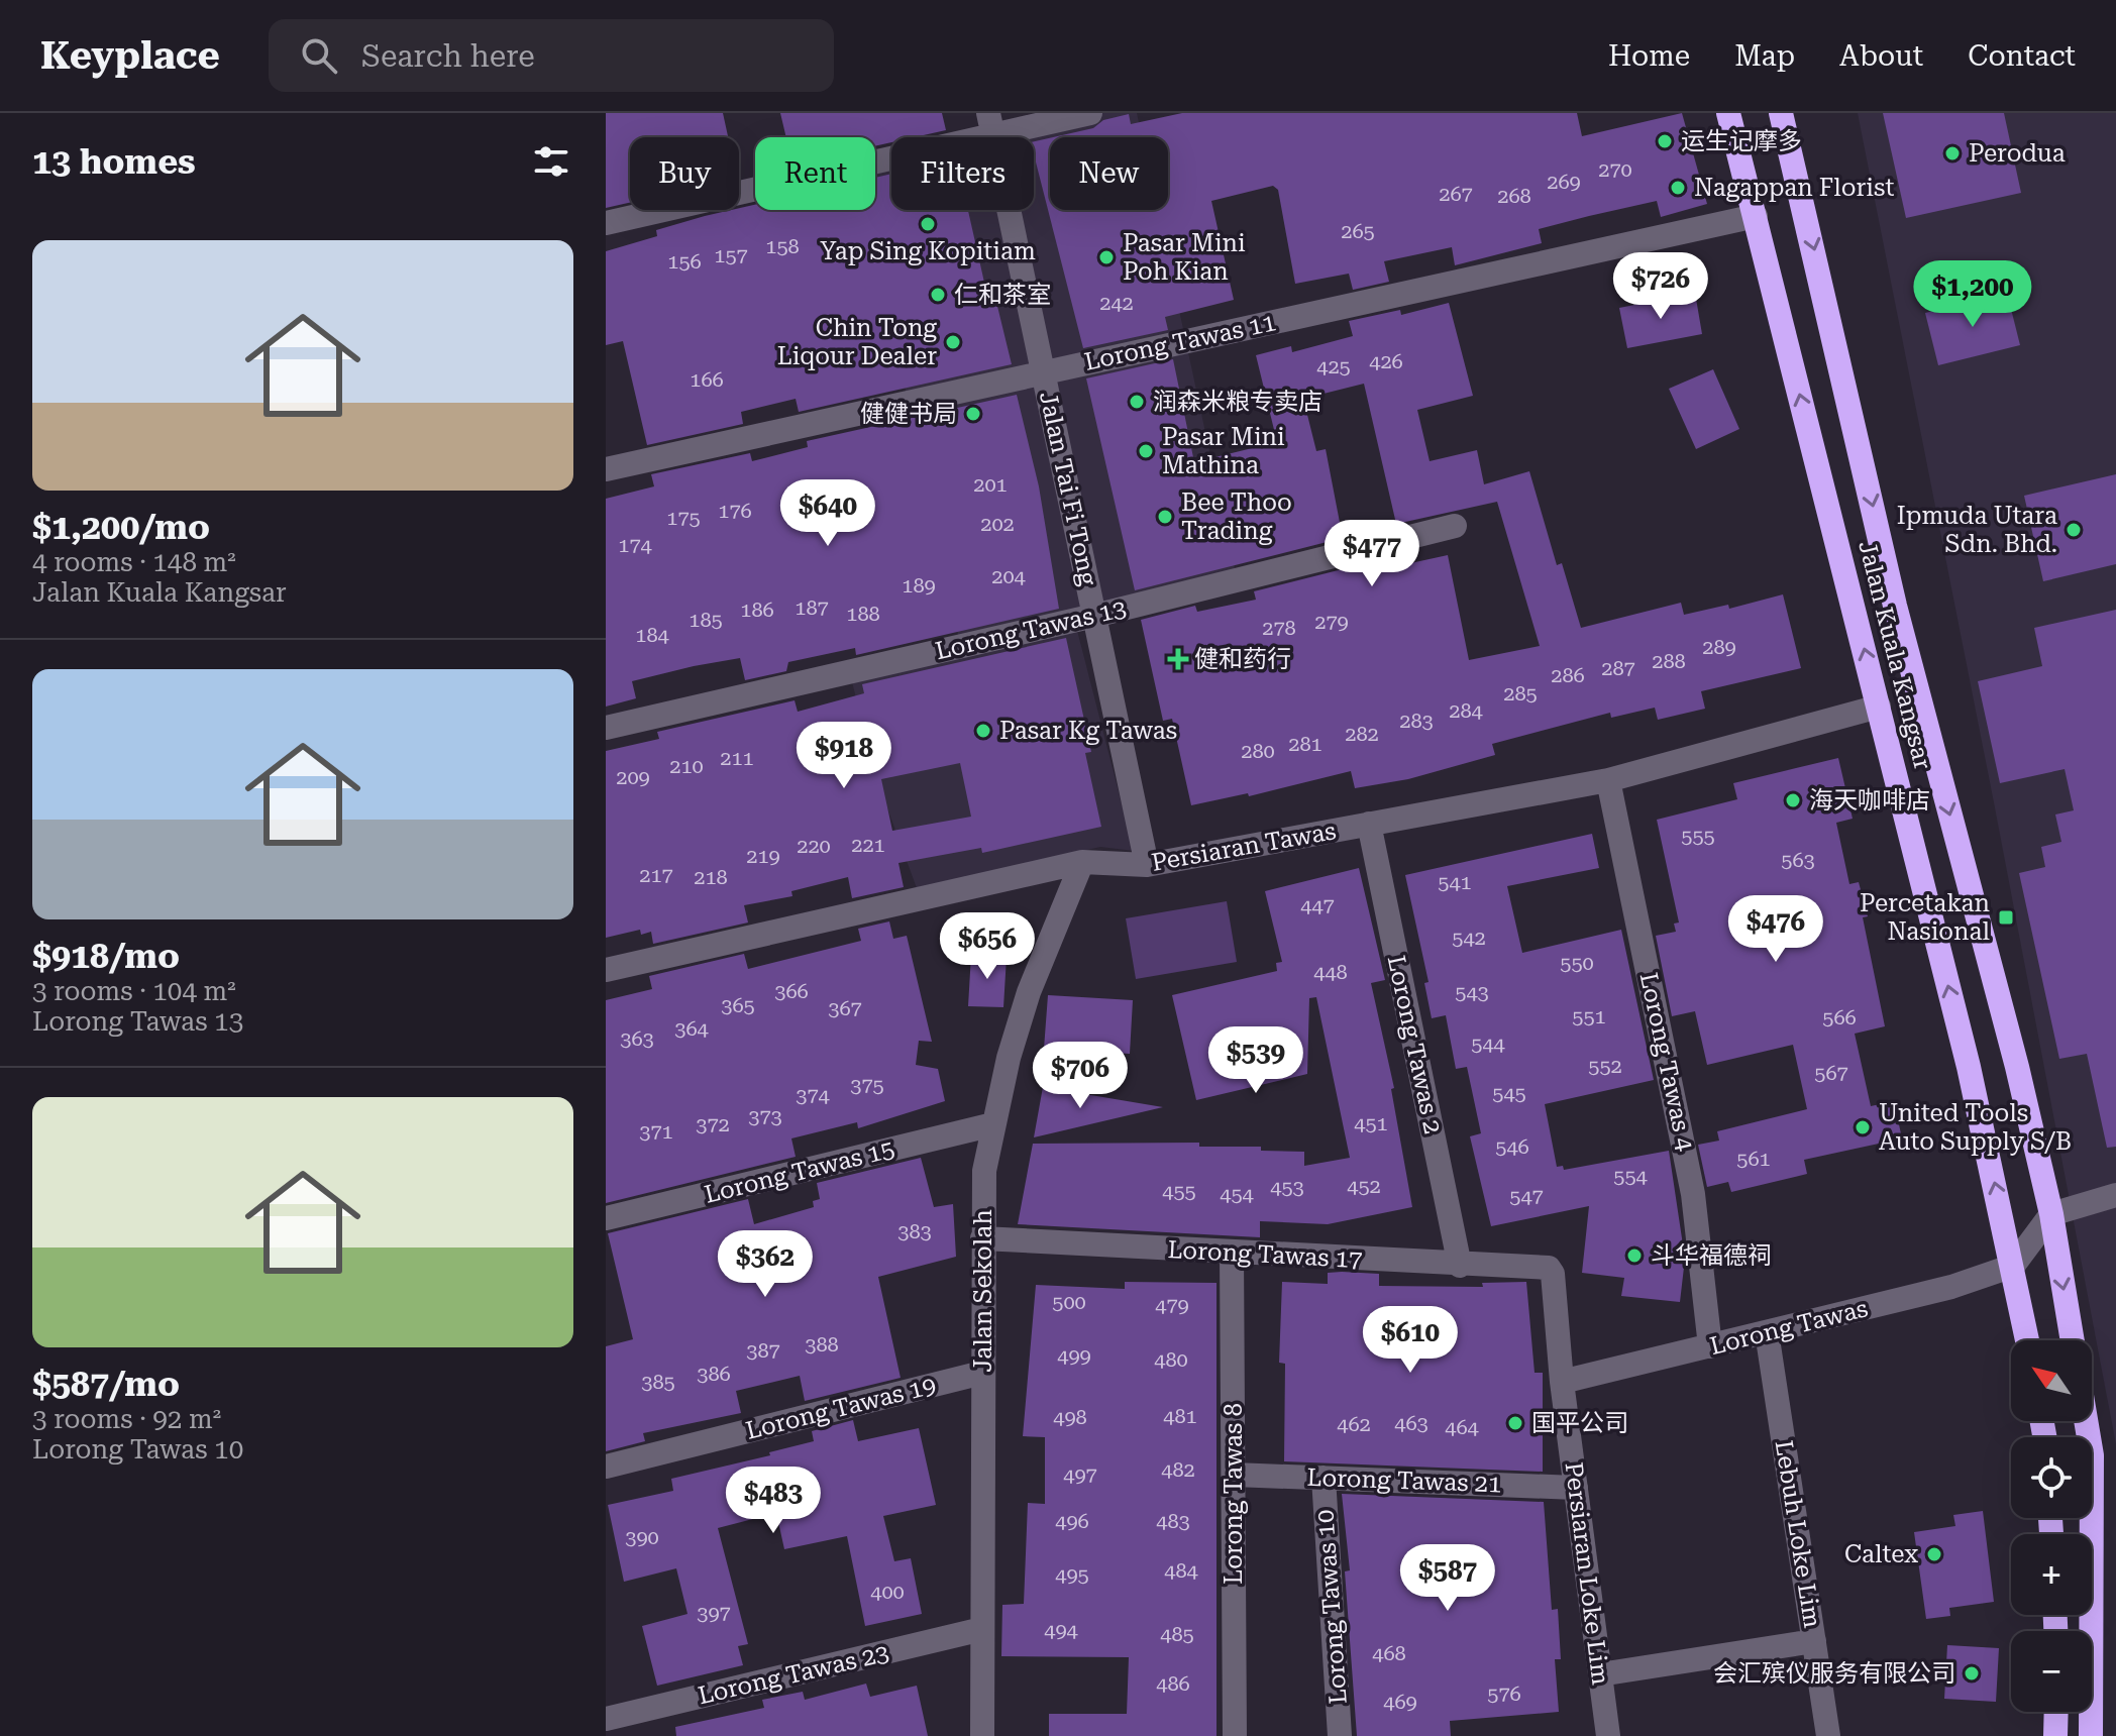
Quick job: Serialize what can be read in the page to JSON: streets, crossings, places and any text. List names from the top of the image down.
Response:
{
  "streets": {
    "highway": ["Jalan Kuala Kangsar"],
    "street": [
      "Lorong Tawas 11",
      "Jalan Tai Fi Tong",
      "Lorong Tawas 13",
      "Persiaran Tawas",
      "Lorong Tawas 2",
      "Lorong Tawas 4",
      "Lorong Tawas 15",
      "Lorong Tawas 17",
      "Jalan Sekolah",
      "Lorong Tawas",
      "Lorong Tawas 19",
      "Lorong Tawas 21",
      "Lorong Tawas 8",
      "Lebuh Loke Lim",
      "Persiaran Loke Lim",
      "Lorong Tawas 10",
      "Lorong Tawas 23"
    ]
  },
  "crossings": [
    ["Lorong Tawas 11", "Jalan Tai Fi Tong"],
    ["Lorong Tawas 11", "Jalan Kuala Kangsar"],
    ["Jalan Tai Fi Tong", "Lorong Tawas 13"],
    ["Jalan Tai Fi Tong", "Persiaran Tawas"],
    ["Jalan Kuala Kangsar", "Persiaran Tawas"],
    ["Jalan Kuala Kangsar", "Lorong Tawas"],
    ["Persiaran Tawas", "Lorong Tawas 2"],
    ["Persiaran Tawas", "Lorong Tawas 4"],
    ["Persiaran Tawas", "Jalan Sekolah"],
    ["Lorong Tawas 2", "Lorong Tawas 17"],
    ["Lorong Tawas 4", "Lorong Tawas"],
    ["Lorong Tawas 15", "Jalan Sekolah"],
    ["Lorong Tawas 17", "Jalan Sekolah"],
    ["Lorong Tawas 17", "Lorong Tawas 8"],
    ["Lorong Tawas 17", "Persiaran Loke Lim"],
    ["Jalan Sekolah", "Lorong Tawas 19"],
    ["Jalan Sekolah", "Lorong Tawas 23"],
    ["Lorong Tawas", "Lebuh Loke Lim"],
    ["Lorong Tawas", "Persiaran Loke Lim"],
    ["Lorong Tawas 21", "Lorong Tawas 8"],
    ["Lorong Tawas 21", "Persiaran Loke Lim"],
    ["Lorong Tawas 21", "Lorong Tawas 10"]
  ],
  "places": {
    "other": [
      "运生记摩多",
      "Perodua",
      "Nagappan Florist",
      "Yap Sing Kopitiam",
      "Pasar Mini Poh Kian",
      "仁和茶室",
      "Chin Tong Liqour Dealer",
      "润森米粮专卖店",
      "健健书局",
      "Pasar Mini Mathina",
      "Bee Thoo Trading",
      "Ipmuda Utara Sdn. Bhd.",
      "Pasar Kg Tawas",
      "海天咖啡店",
      "United Tools Auto Supply S/B",
      "斗华福德祠",
      "国平公司",
      "Caltex",
      "会汇殡仪服务有限公司"
    ],
    "health": ["健和药行"],
    "transit": ["Percetakan Nasional"]
  },
  "house_numbers": [
    "270",
    "269",
    "267",
    "268",
    "265",
    "158",
    "157",
    "156",
    "242",
    "426",
    "425",
    "166",
    "201",
    "176",
    "175",
    "202",
    "174",
    "204",
    "189",
    "187",
    "186",
    "188",
    "185",
    "279",
    "278",
    "184",
    "289",
    "288",
    "287",
    "286",
    "285",
    "284",
    "283",
    "282",
    "281",
    "280",
    "211",
    "210",
    "209",
    "555",
    "221",
    "220",
    "219",
    "563",
    "217",
    "218",
    "541",
    "447",
    "542",
    "550",
    "448",
    "366",
    "543",
    "365",
    "367",
    "551",
    "566",
    "364",
    "363",
    "544",
    "552",
    "567",
    "375",
    "545",
    "374",
    "373",
    "451",
    "372",
    "371",
    "546",
    "561",
    "554",
    "452",
    "453",
    "455",
    "454",
    "547",
    "383",
    "500",
    "479",
    "388",
    "387",
    "499",
    "480",
    "386",
    "385",
    "481",
    "498",
    "463",
    "462",
    "464",
    "482",
    "497",
    "496",
    "483",
    "390",
    "484",
    "495",
    "400",
    "397",
    "494",
    "485",
    "468",
    "486",
    "576",
    "469"
  ],
  "north": "top left",
  "page": {
    "header": "Keyplace",
    "search": "Search here",
    "nav": [
      "Home",
      "Map",
      "About",
      "Contact"
    ],
    "heading": "13 homes",
    "chip": [
      "Buy",
      "Rent",
      "Filters",
      "New"
    ],
    "list": [
      {
        "name": "$1,200/mo",
        "note": "4 rooms · 148 m² · Jalan Kuala Kangsar"
      },
      {
        "name": "$918/mo",
        "note": "3 rooms · 104 m² · Lorong Tawas 13"
      },
      {
        "name": "$587/mo",
        "note": "3 rooms · 92 m² · Lorong Tawas 10"
      }
    ],
    "price": [
      "$726",
      "$1,200",
      "$640",
      "$477",
      "$918",
      "$476",
      "$656",
      "$539",
      "$706",
      "$362",
      "$610",
      "$483",
      "$587"
    ],
    "map_buttons": ["+", "−"]
  }
}
